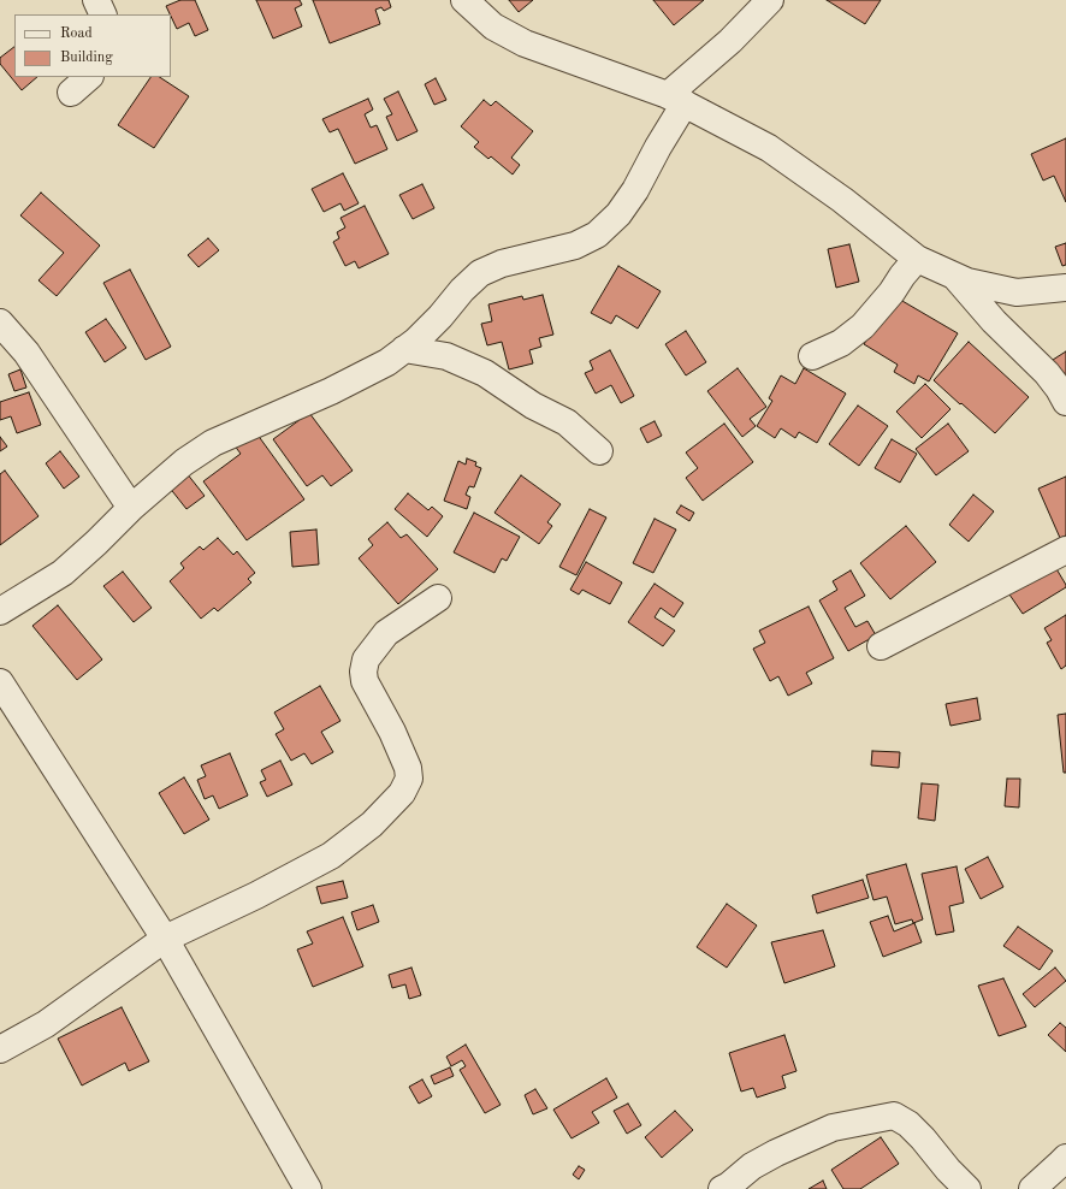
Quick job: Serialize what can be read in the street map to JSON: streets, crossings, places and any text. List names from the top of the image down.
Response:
{
  "legend": ["Road", "Building"]
}
